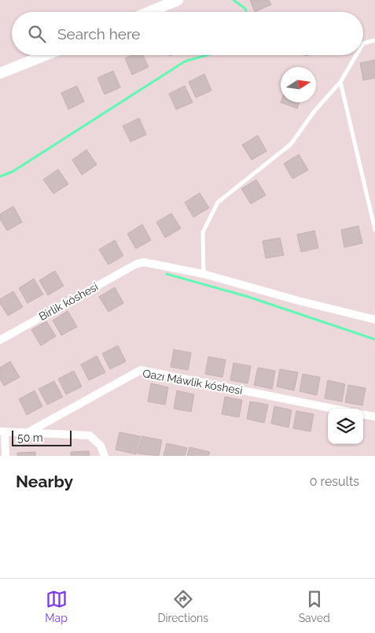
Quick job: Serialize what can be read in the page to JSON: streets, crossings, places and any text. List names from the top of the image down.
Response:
{
  "streets": {
    "street": ["Birlik kóshesi", "Qazı Máwlik kóshesi"]
  },
  "scale_bar": "50 m",
  "north": "right",
  "page": {
    "search": "Search here",
    "scale": "50 m",
    "heading": ["Nearby", "0 results"],
    "nav": ["Map", "Directions", "Saved"]
  }
}
